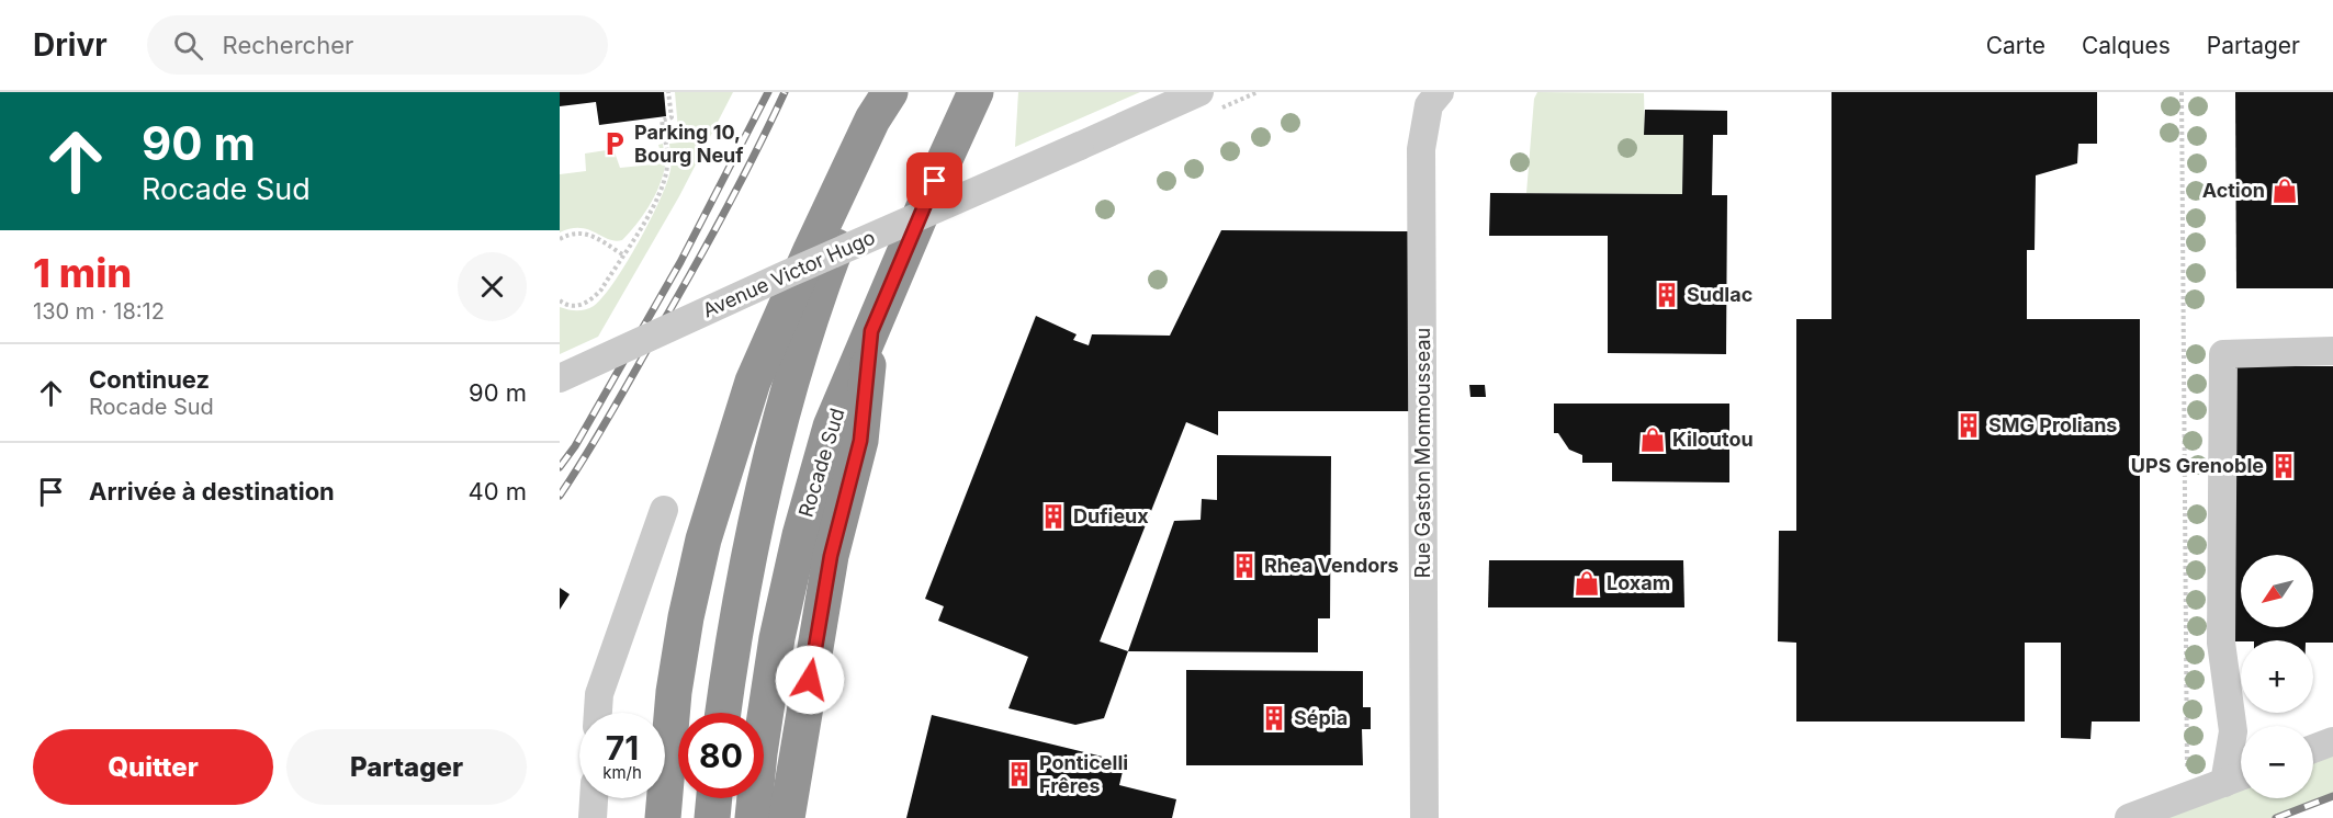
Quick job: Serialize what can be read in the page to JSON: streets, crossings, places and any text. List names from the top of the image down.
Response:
{
  "streets": {
    "highway": ["Rocade Sud"],
    "street": ["Avenue Victor Hugo", "Rue Gaston Monmousseau"]
  },
  "places": {
    "parking": ["Parking 10, Bourg Neuf"],
    "shop": ["Action", "Kiloutou", "Loxam"],
    "building": [
      "Sudlac",
      "SMG Prolians",
      "UPS Grenoble",
      "Dufieux",
      "Rhea Vendors",
      "Sépia",
      "Ponticelli Frêres"
    ]
  },
  "north": "bottom left",
  "page": {
    "header": "Drivr",
    "search": "Rechercher",
    "nav": ["Carte", "Calques", "Partager"],
    "turn": ["90 m", "Rocade Sud"],
    "heading": ["1 min", "130 m · 18:12"],
    "list": [
      {
        "name": "Continuez",
        "note": "Rocade Sud",
        "value": "90 m"
      },
      {
        "name": "Arrivée à destination",
        "value": "40 m"
      }
    ],
    "map_buttons": ["+", "−"],
    "speed": "71 km/h",
    "limit": "80",
    "buttons": ["Quitter", "Partager"]
  }
}
